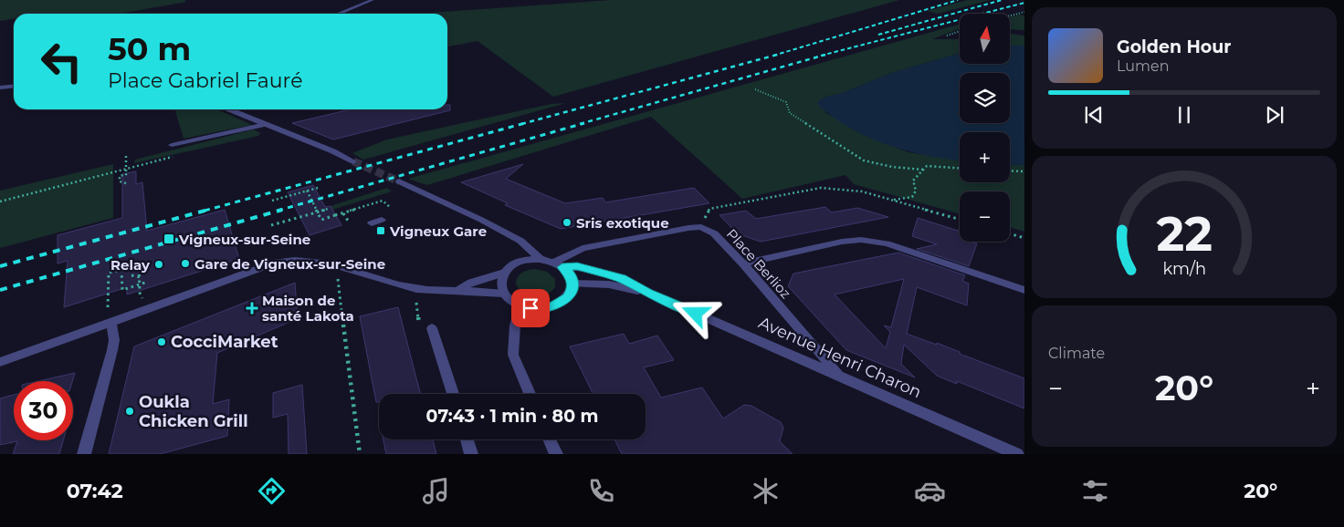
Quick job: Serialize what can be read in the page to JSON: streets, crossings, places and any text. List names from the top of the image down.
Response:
{
  "streets": {
    "street": ["Place Berlioz", "Avenue Henri Charon"]
  },
  "crossings": [
    ["Place Berlioz", "Avenue Henri Charon"]
  ],
  "places": {
    "other": [
      "Sris exotique",
      "Gare de Vigneux-sur-Seine",
      "Relay",
      "CocciMarket",
      "Oukla Chicken Grill"
    ],
    "transit": ["Vigneux Gare", "Vigneux-sur-Seine"],
    "health": ["Maison de santé Lakota"]
  },
  "north": "top",
  "page": {
    "map_buttons": ["+", "−"],
    "turn": ["50 m", "Place Gabriel Fauré"],
    "song": ["Golden Hour", "Lumen"],
    "tile": "Climate",
    "heat": ["−", "20°", "+"],
    "limit": "30",
    "trip": "07:43 · 1 min · 80 m",
    "tabs": ["07:42", "20°"],
    "gauge": ["22", "km/h"]
  }
}
